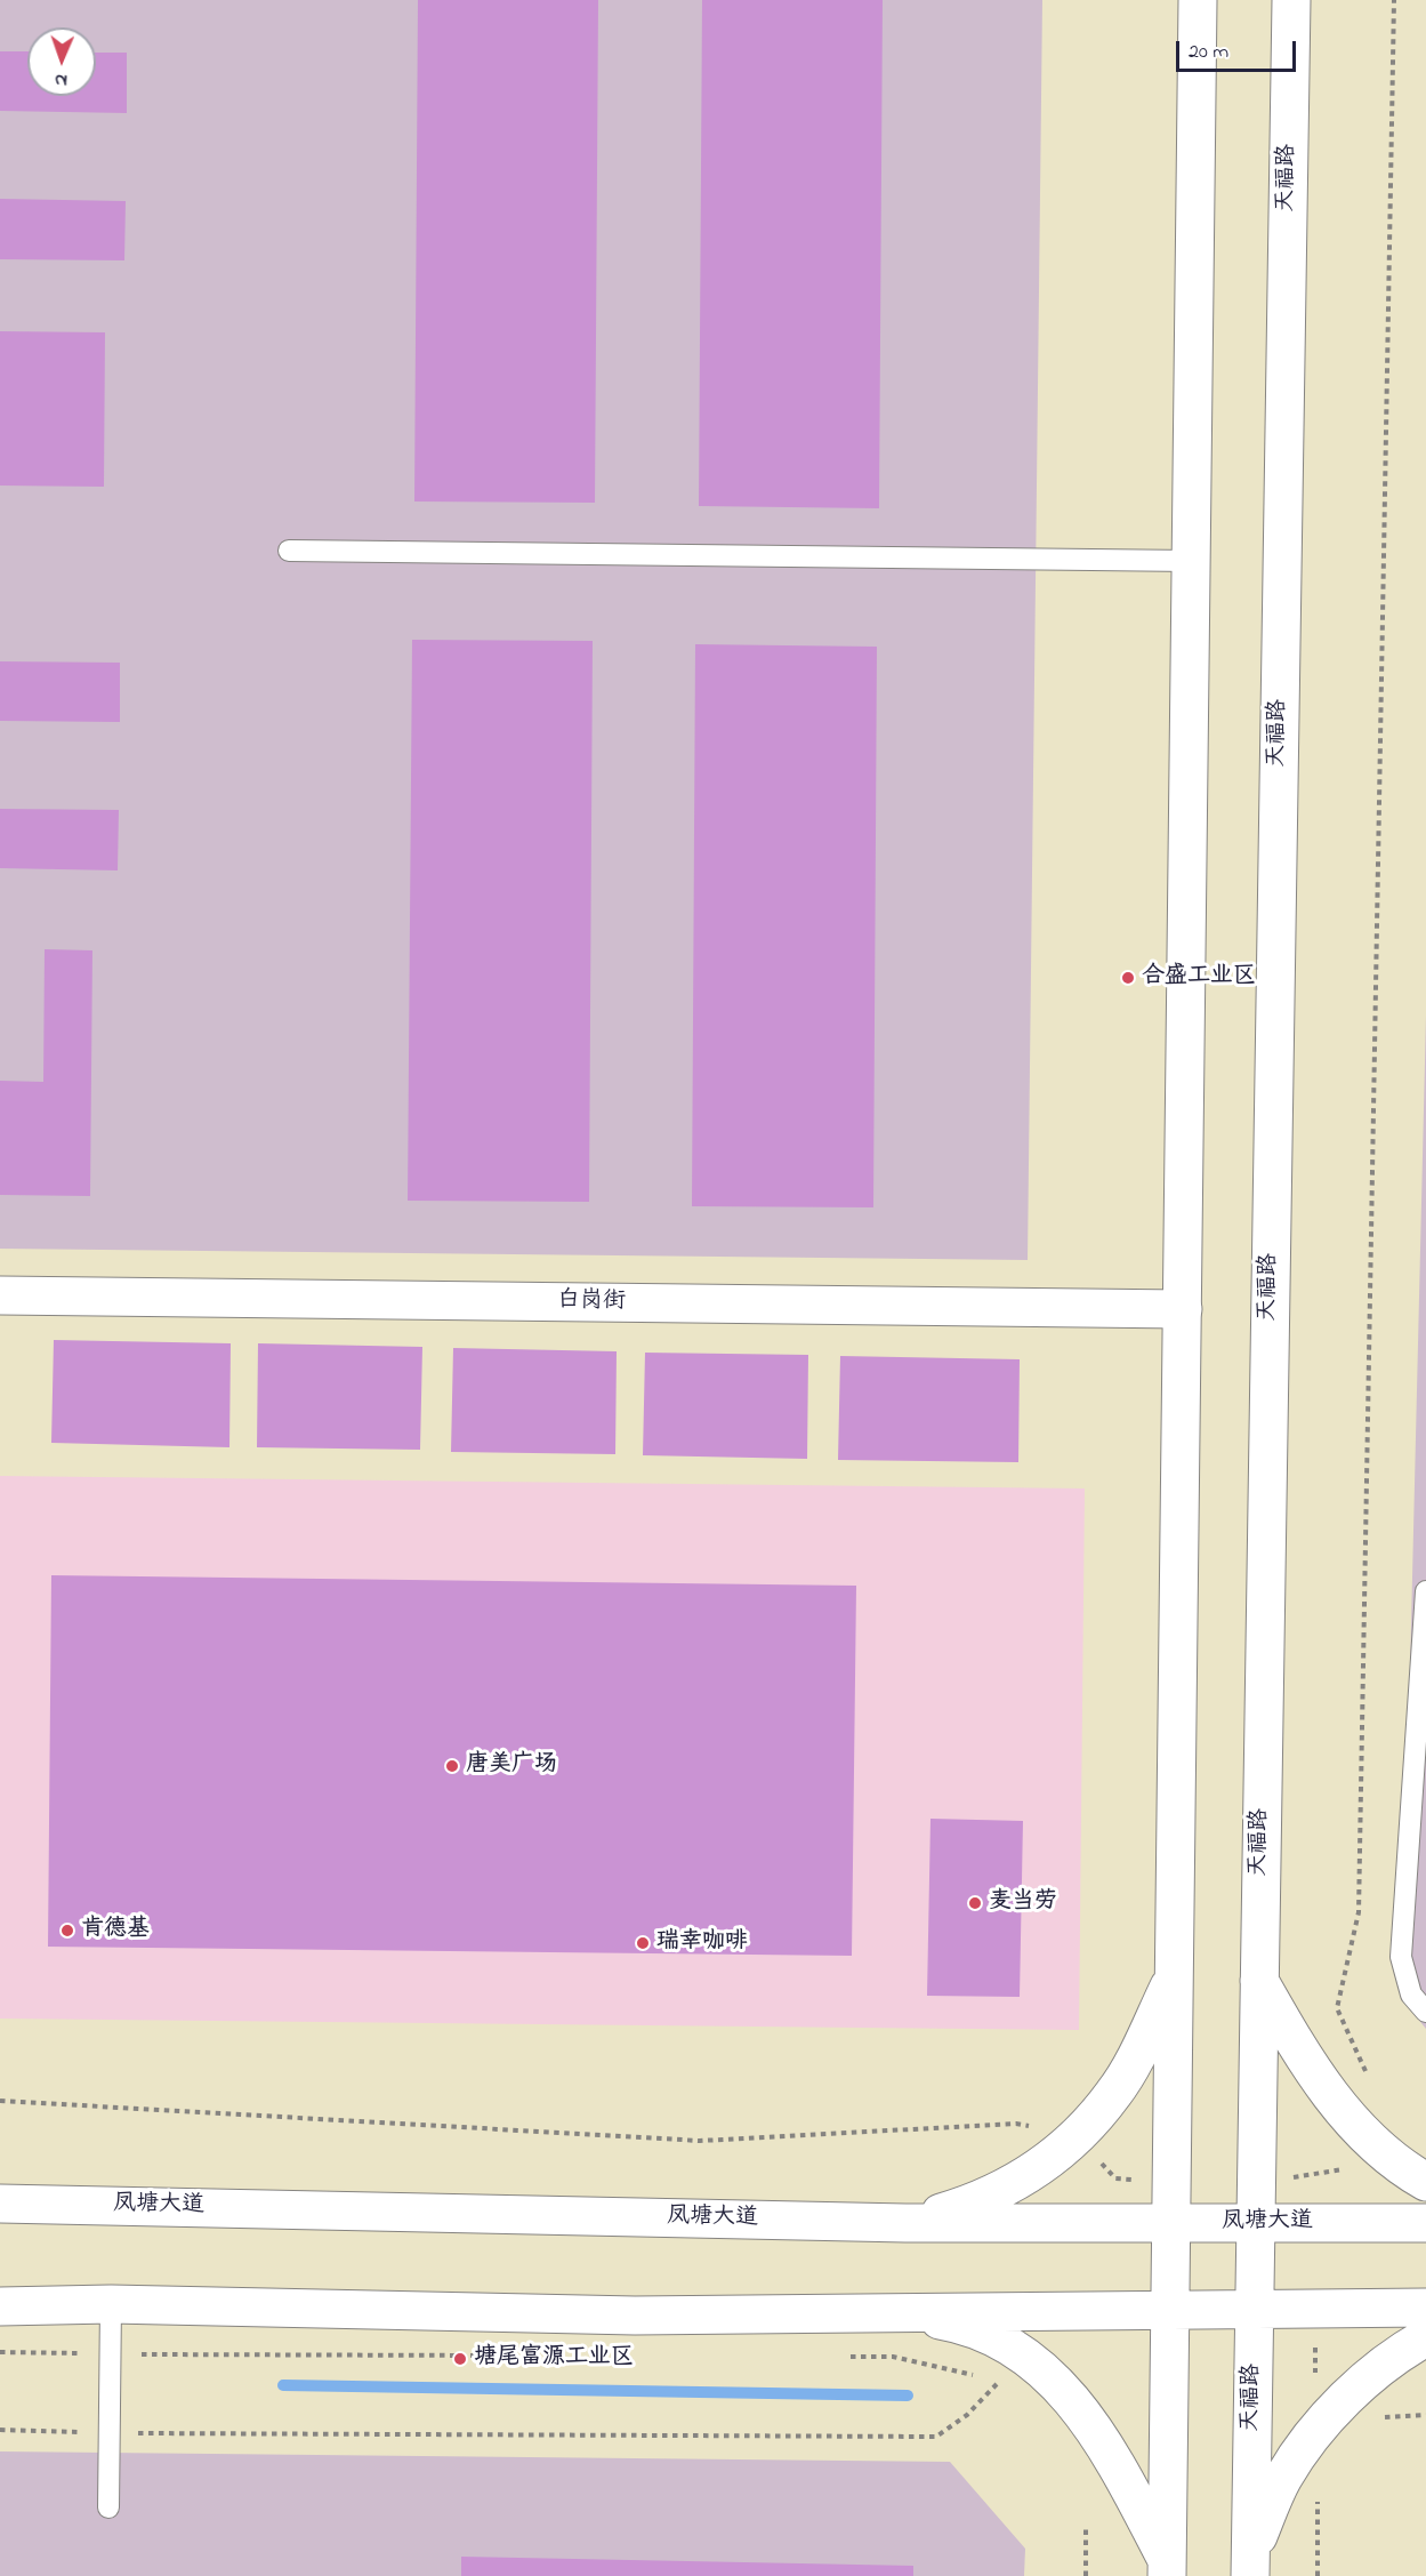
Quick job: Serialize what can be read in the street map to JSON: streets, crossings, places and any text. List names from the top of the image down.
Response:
{
  "streets": {
    "main road": ["天福路", "白岗街", "凤塘大道"]
  },
  "crossings": [
    ["天福路", "凤塘大道"]
  ],
  "places": [
    "合盛工业区",
    "唐美广场",
    "麦当劳",
    "肯德基",
    "瑞幸咖啡",
    "塘尾富源工业区"
  ],
  "scale_bar": "20 m",
  "north": "bottom"
}
